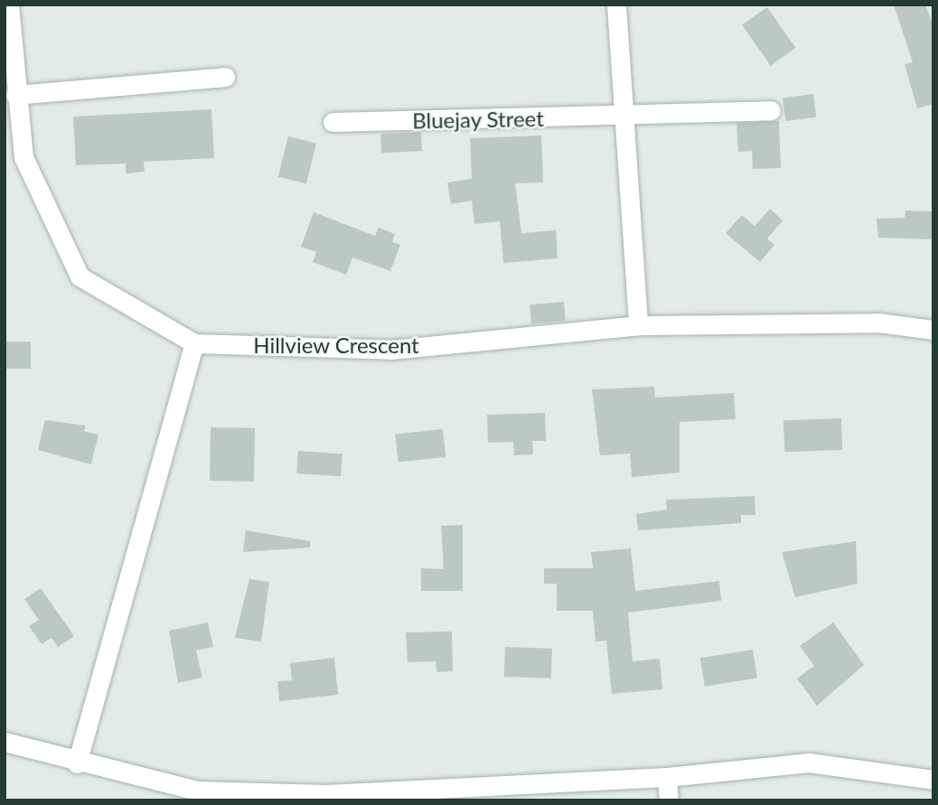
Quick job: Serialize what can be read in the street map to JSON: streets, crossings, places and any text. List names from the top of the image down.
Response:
{
  "streets": {
    "street": ["Bluejay Street", "Hillview Crescent"]
  }
}
